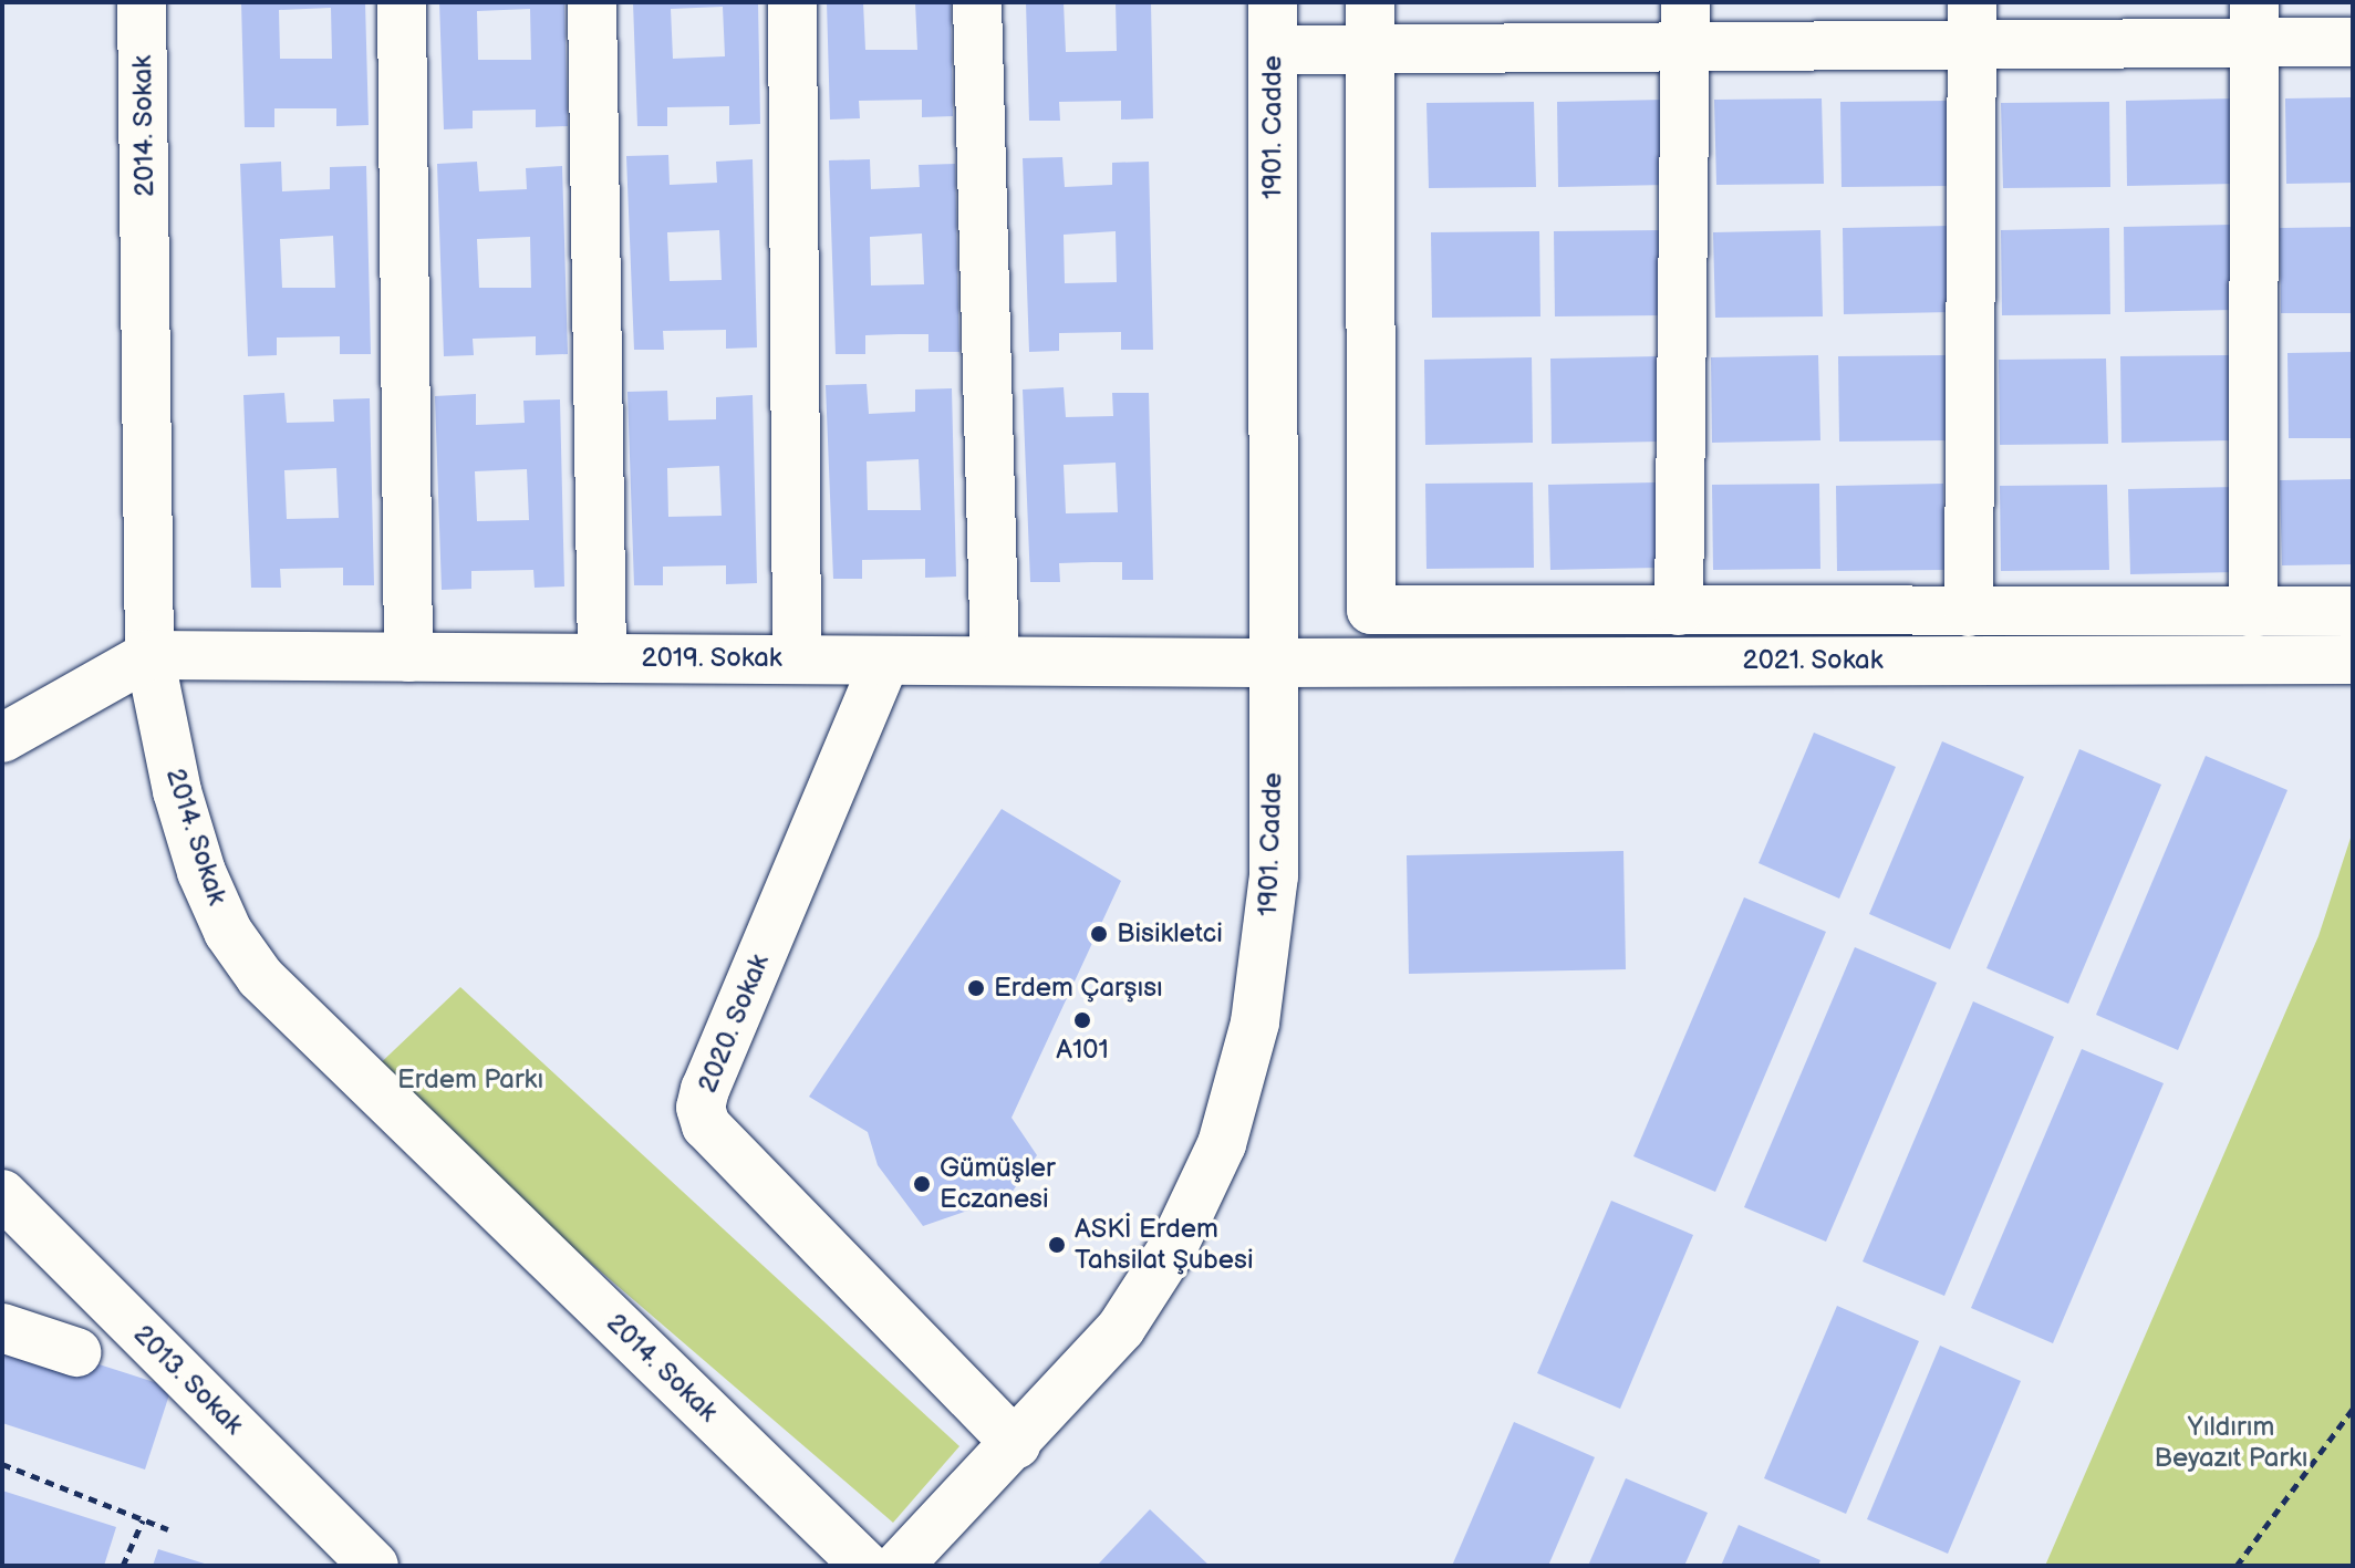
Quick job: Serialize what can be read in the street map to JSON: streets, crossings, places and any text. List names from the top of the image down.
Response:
{
  "streets": {
    "street": [
      "2014. Sokak",
      "1901. Cadde",
      "2019. Sokak",
      "2021. Sokak",
      "2020. Sokak",
      "2013. Sokak"
    ]
  },
  "crossings": [
    ["2014. Sokak", "2019. Sokak"],
    ["1901. Cadde", "2019. Sokak"],
    ["1901. Cadde", "2021. Sokak"],
    ["1901. Cadde", "2020. Sokak"],
    ["2019. Sokak", "2021. Sokak"],
    ["2019. Sokak", "2020. Sokak"]
  ],
  "parks": ["Erdem Parkı", "Yıldırım Beyazıt Parkı"],
  "places": [
    "Bisikletci",
    "Erdem Çarşısı",
    "A101",
    "Gümüşler Eczanesi",
    "ASKİ Erdem Tahsilat Şubesi"
  ]
}
